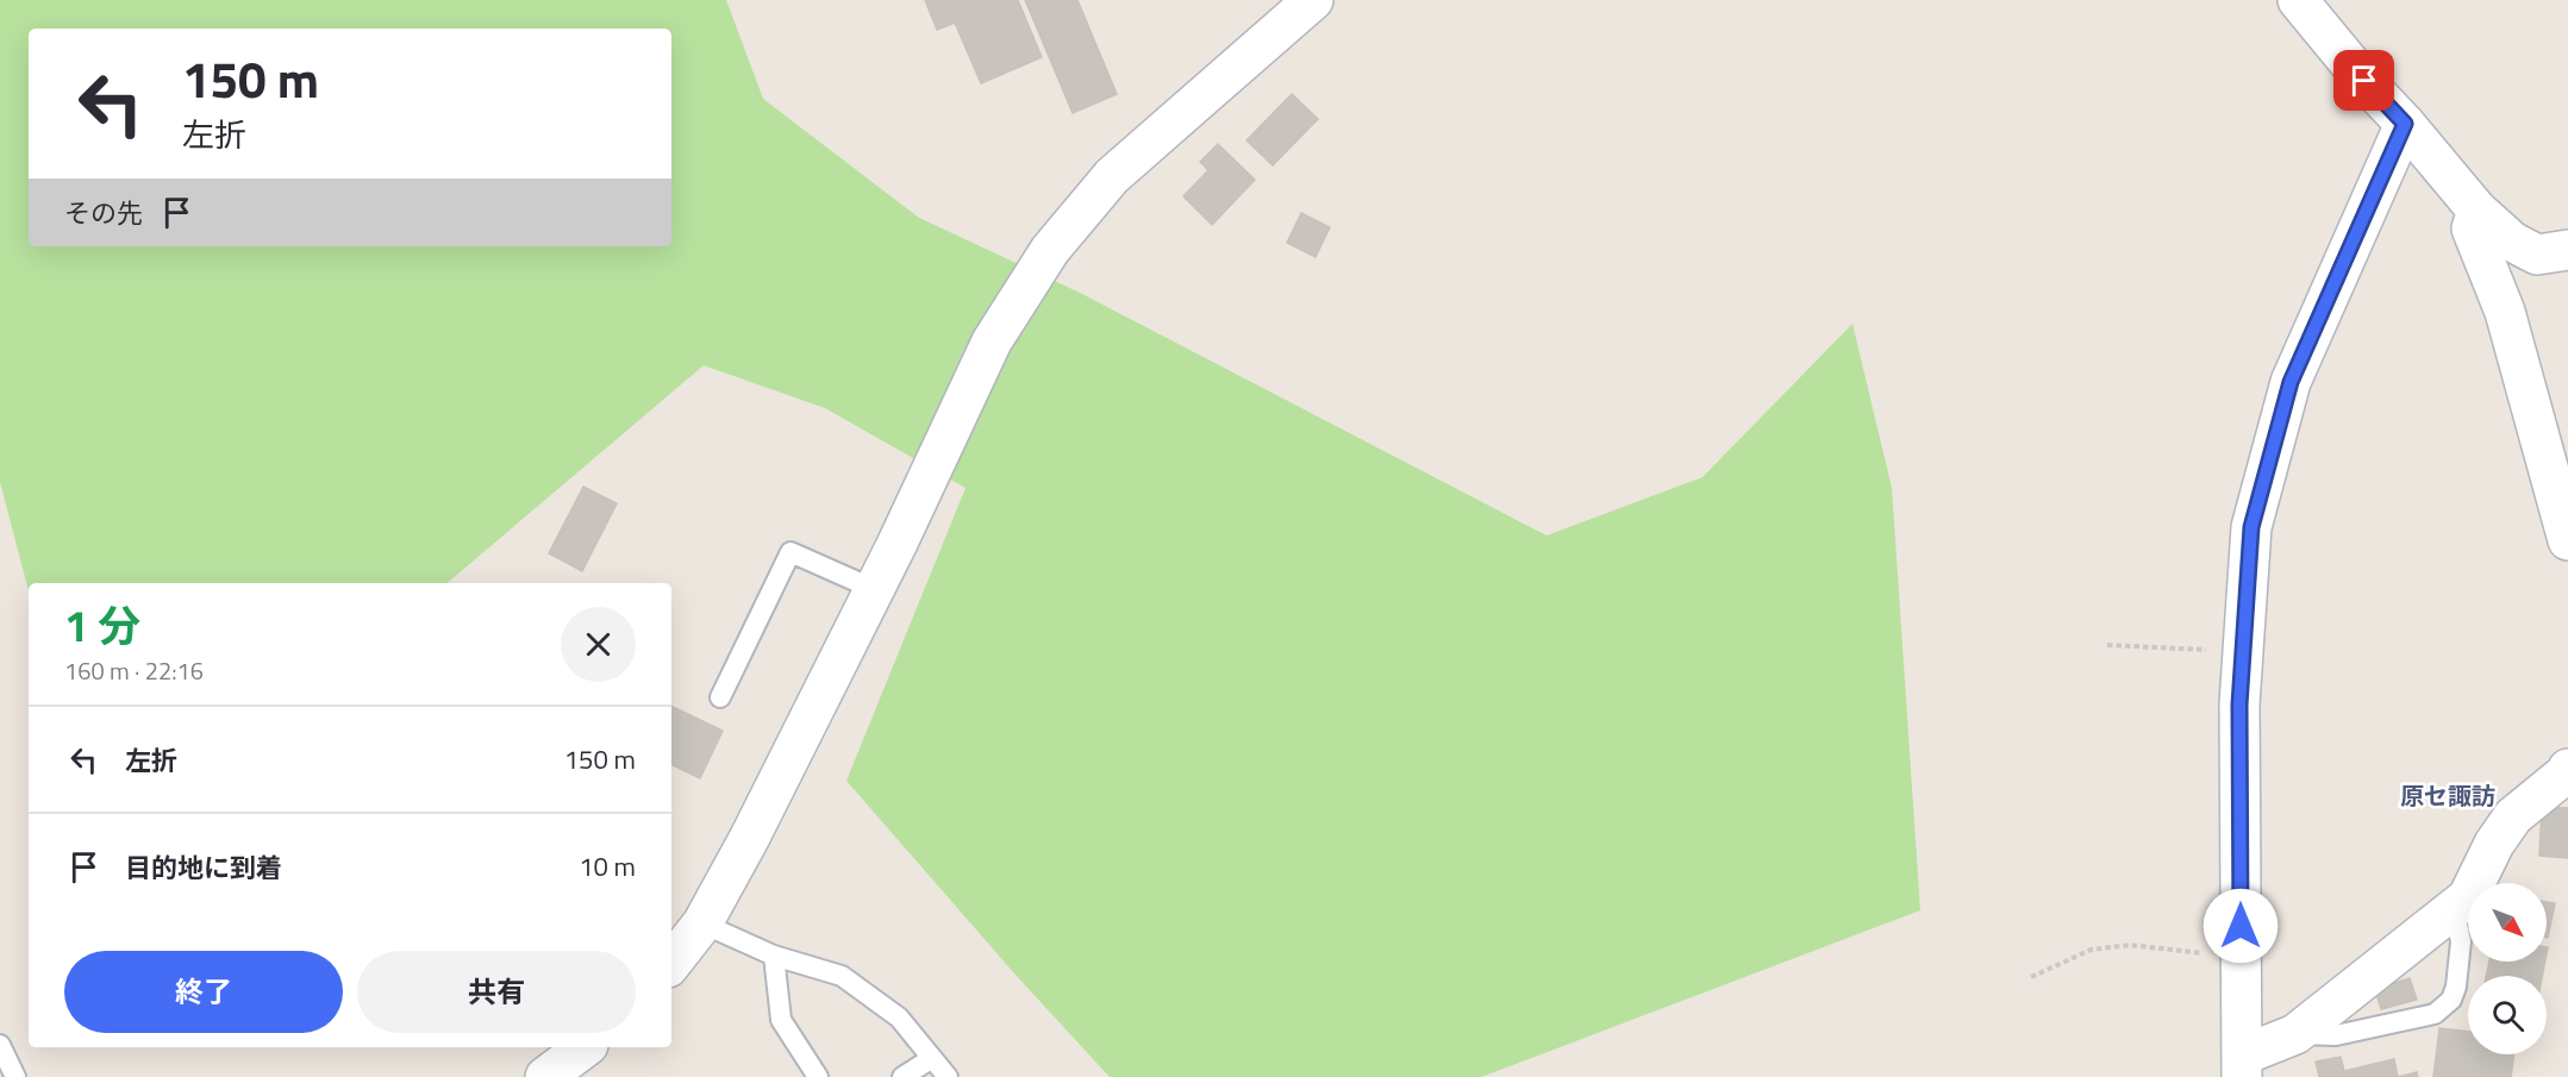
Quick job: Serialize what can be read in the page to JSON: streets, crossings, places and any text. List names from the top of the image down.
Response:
{
  "districts": ["原セ諏訪"],
  "north": "bottom right",
  "page": {
    "turn": ["150 m", "左折"],
    "then": "その先",
    "heading": ["1 分", "160 m · 22:16"],
    "list": [
      {
        "name": "左折",
        "value": "150 m"
      },
      {
        "name": "目的地に到着",
        "value": "10 m"
      }
    ],
    "buttons": ["終了", "共有"]
  }
}
